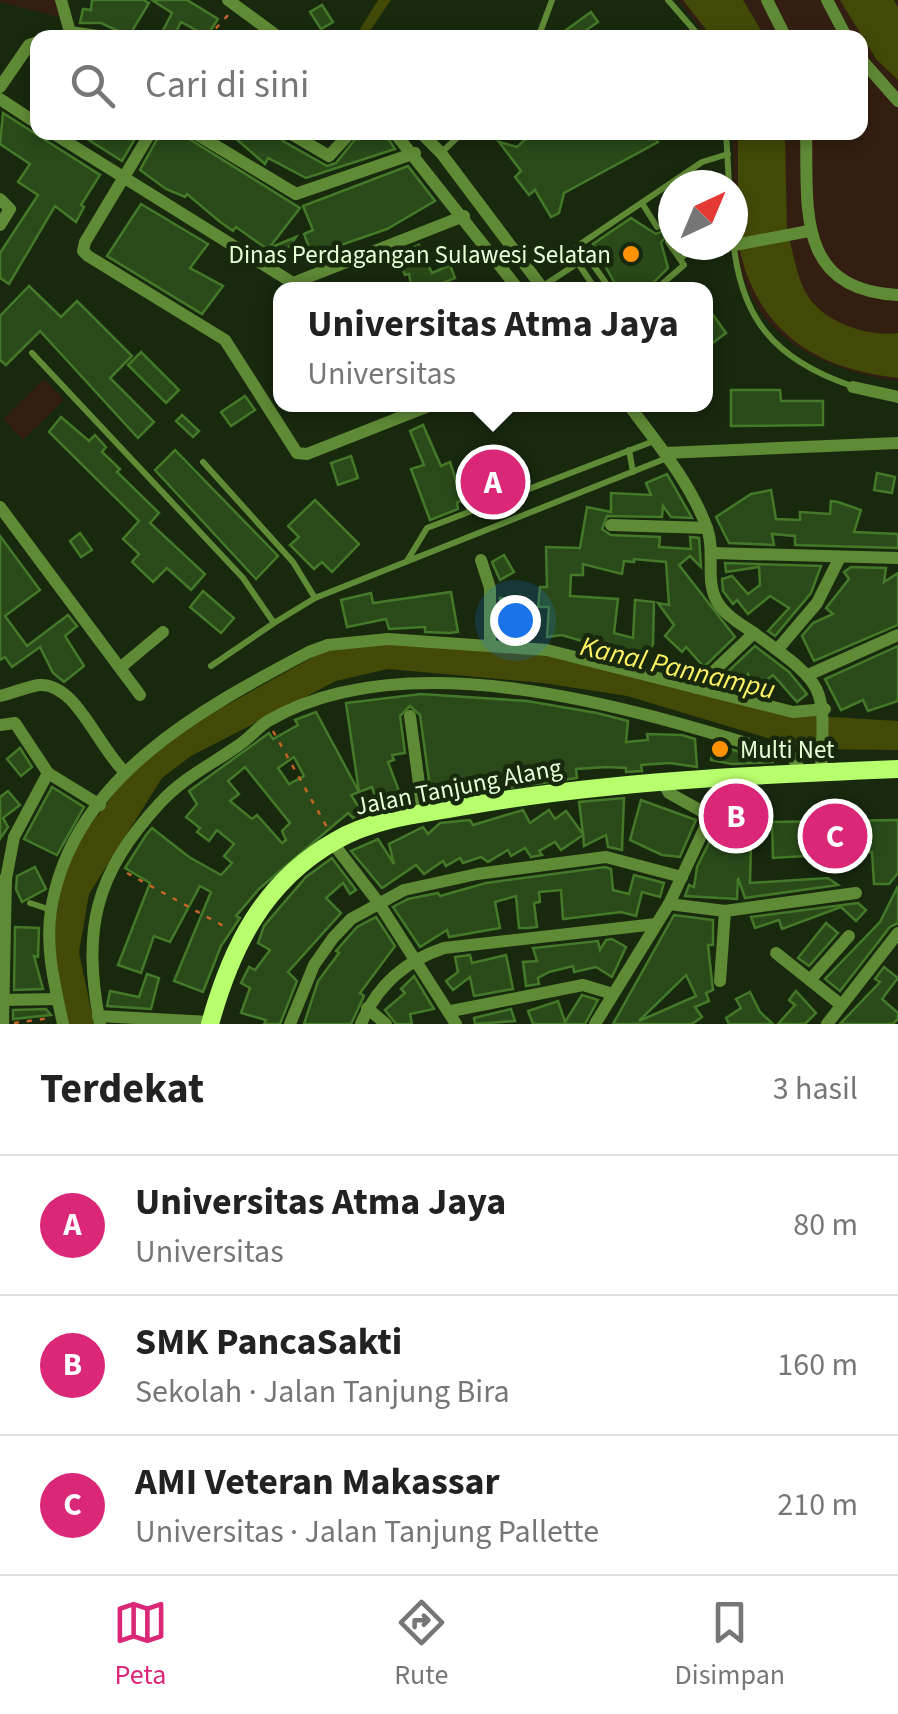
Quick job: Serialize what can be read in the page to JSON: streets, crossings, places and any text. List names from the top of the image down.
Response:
{
  "streets": {
    "street": ["Jalan Tanjung Alang"]
  },
  "water": ["Kanal Pannampu"],
  "places": ["Dinas Perdagangan Sulawesi Selatan", "Multi Net"],
  "north": "top right",
  "page": {
    "search": "Cari di sini",
    "popup": ["Universitas Atma Jaya", "Universitas"],
    "pins": ["A", "B", "C"],
    "heading": ["Terdekat", "3 hasil"],
    "list": [
      {
        "mark": "A",
        "name": "Universitas Atma Jaya",
        "note": "Universitas",
        "value": "80 m"
      },
      {
        "mark": "B",
        "name": "SMK PancaSakti",
        "note": "Sekolah · Jalan Tanjung Bira",
        "value": "160 m"
      },
      {
        "mark": "C",
        "name": "AMI Veteran Makassar",
        "note": "Universitas · Jalan Tanjung Pallette",
        "value": "210 m"
      }
    ],
    "nav": ["Peta", "Rute", "Disimpan"]
  }
}
